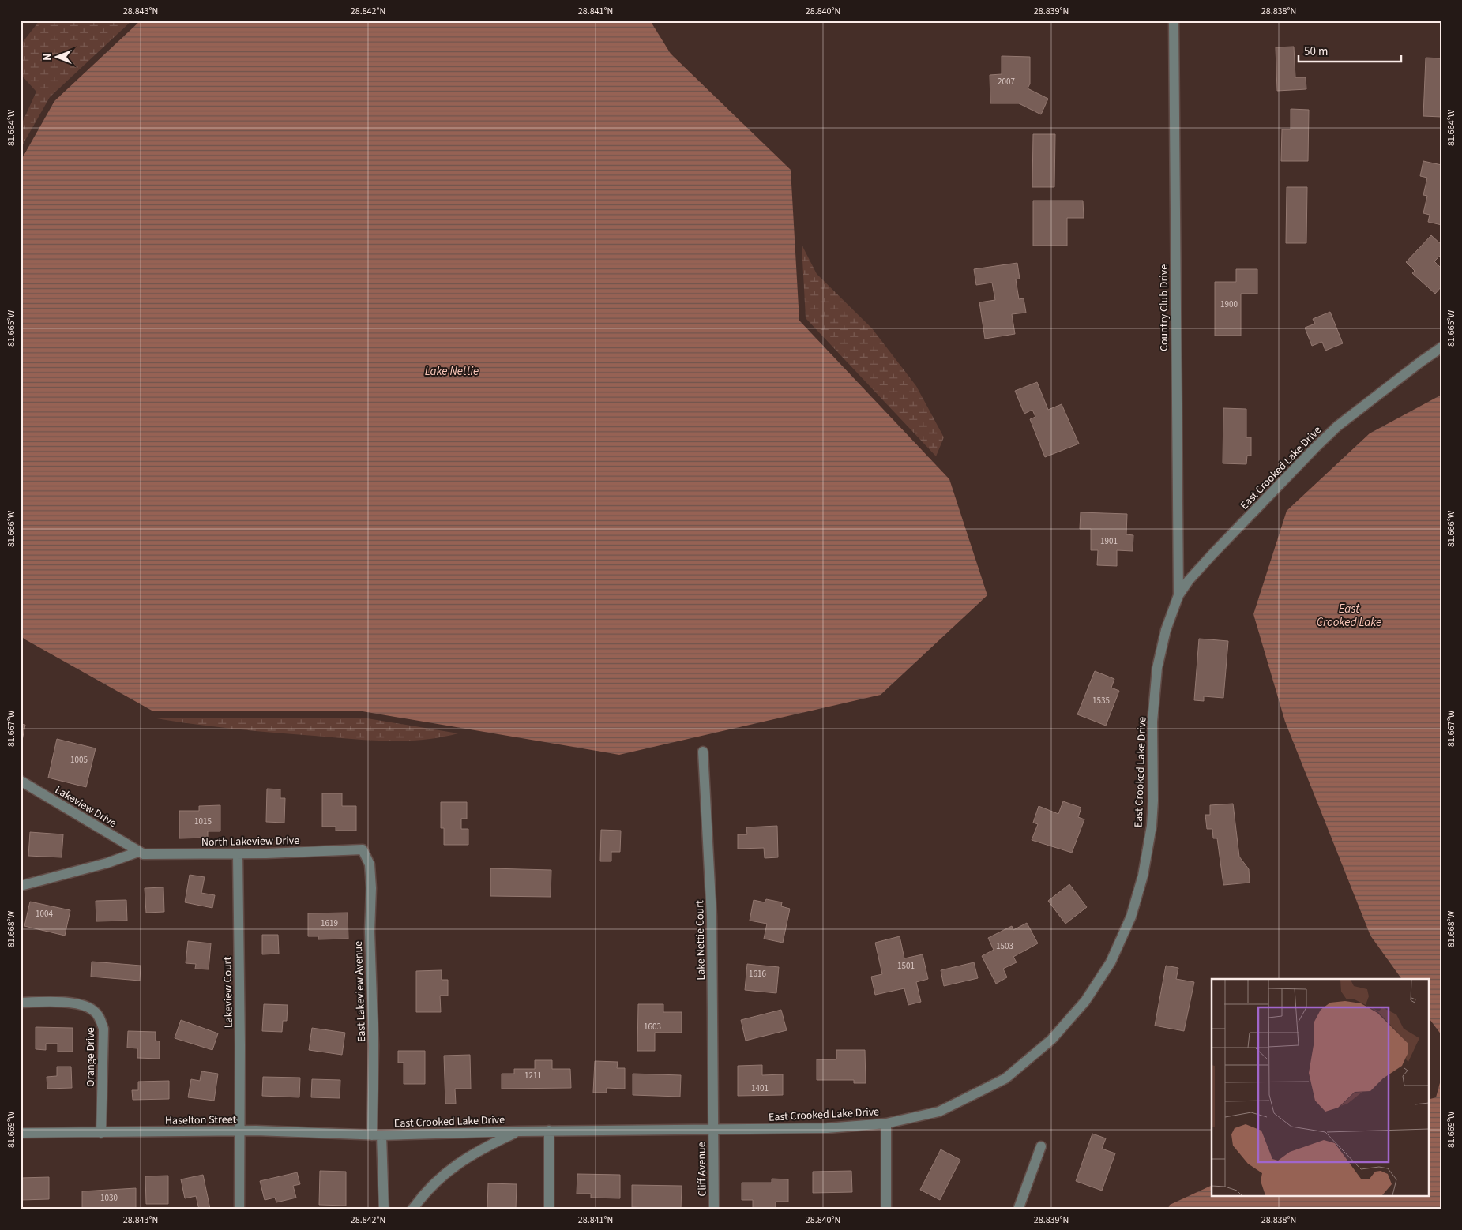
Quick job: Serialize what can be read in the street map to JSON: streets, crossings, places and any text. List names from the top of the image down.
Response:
{
  "streets": {
    "street": [
      "Country Club Drive",
      "East Crooked Lake Drive",
      "Lakeview Drive",
      "North Lakeview Drive",
      "Lake Nettie Court",
      "East Lakeview Avenue",
      "Lakeview Court",
      "Orange Drive",
      "Haselton Street",
      "Cliff Avenue"
    ]
  },
  "crossings": [
    ["Country Club Drive", "East Crooked Lake Drive"],
    ["East Crooked Lake Drive", "Lake Nettie Court"],
    ["East Crooked Lake Drive", "East Lakeview Avenue"],
    ["East Crooked Lake Drive", "Haselton Street"],
    ["East Crooked Lake Drive", "Cliff Avenue"],
    ["Lakeview Drive", "North Lakeview Drive"],
    ["North Lakeview Drive", "East Lakeview Avenue"],
    ["North Lakeview Drive", "Lakeview Court"],
    ["Lake Nettie Court", "Cliff Avenue"],
    ["East Lakeview Avenue", "Haselton Street"],
    ["Lakeview Court", "Haselton Street"],
    ["Orange Drive", "Haselton Street"]
  ],
  "water": ["Lake Nettie", "East Crooked Lake"],
  "house_numbers": [
    "2007",
    "1900",
    "1901",
    "1535",
    "1005",
    "1015",
    "1004",
    "1619",
    "1503",
    "1501",
    "1616",
    "1603",
    "1211",
    "1401",
    "1030"
  ],
  "scale_bar": "50 m",
  "north": "left",
  "coordinates": [
    "28.843°N",
    "28.842°N",
    "28.841°N",
    "28.840°N",
    "28.839°N",
    "28.838°N",
    "81.664°W",
    "81.665°W",
    "81.666°W",
    "81.667°W",
    "81.668°W",
    "81.669°W"
  ]
}
